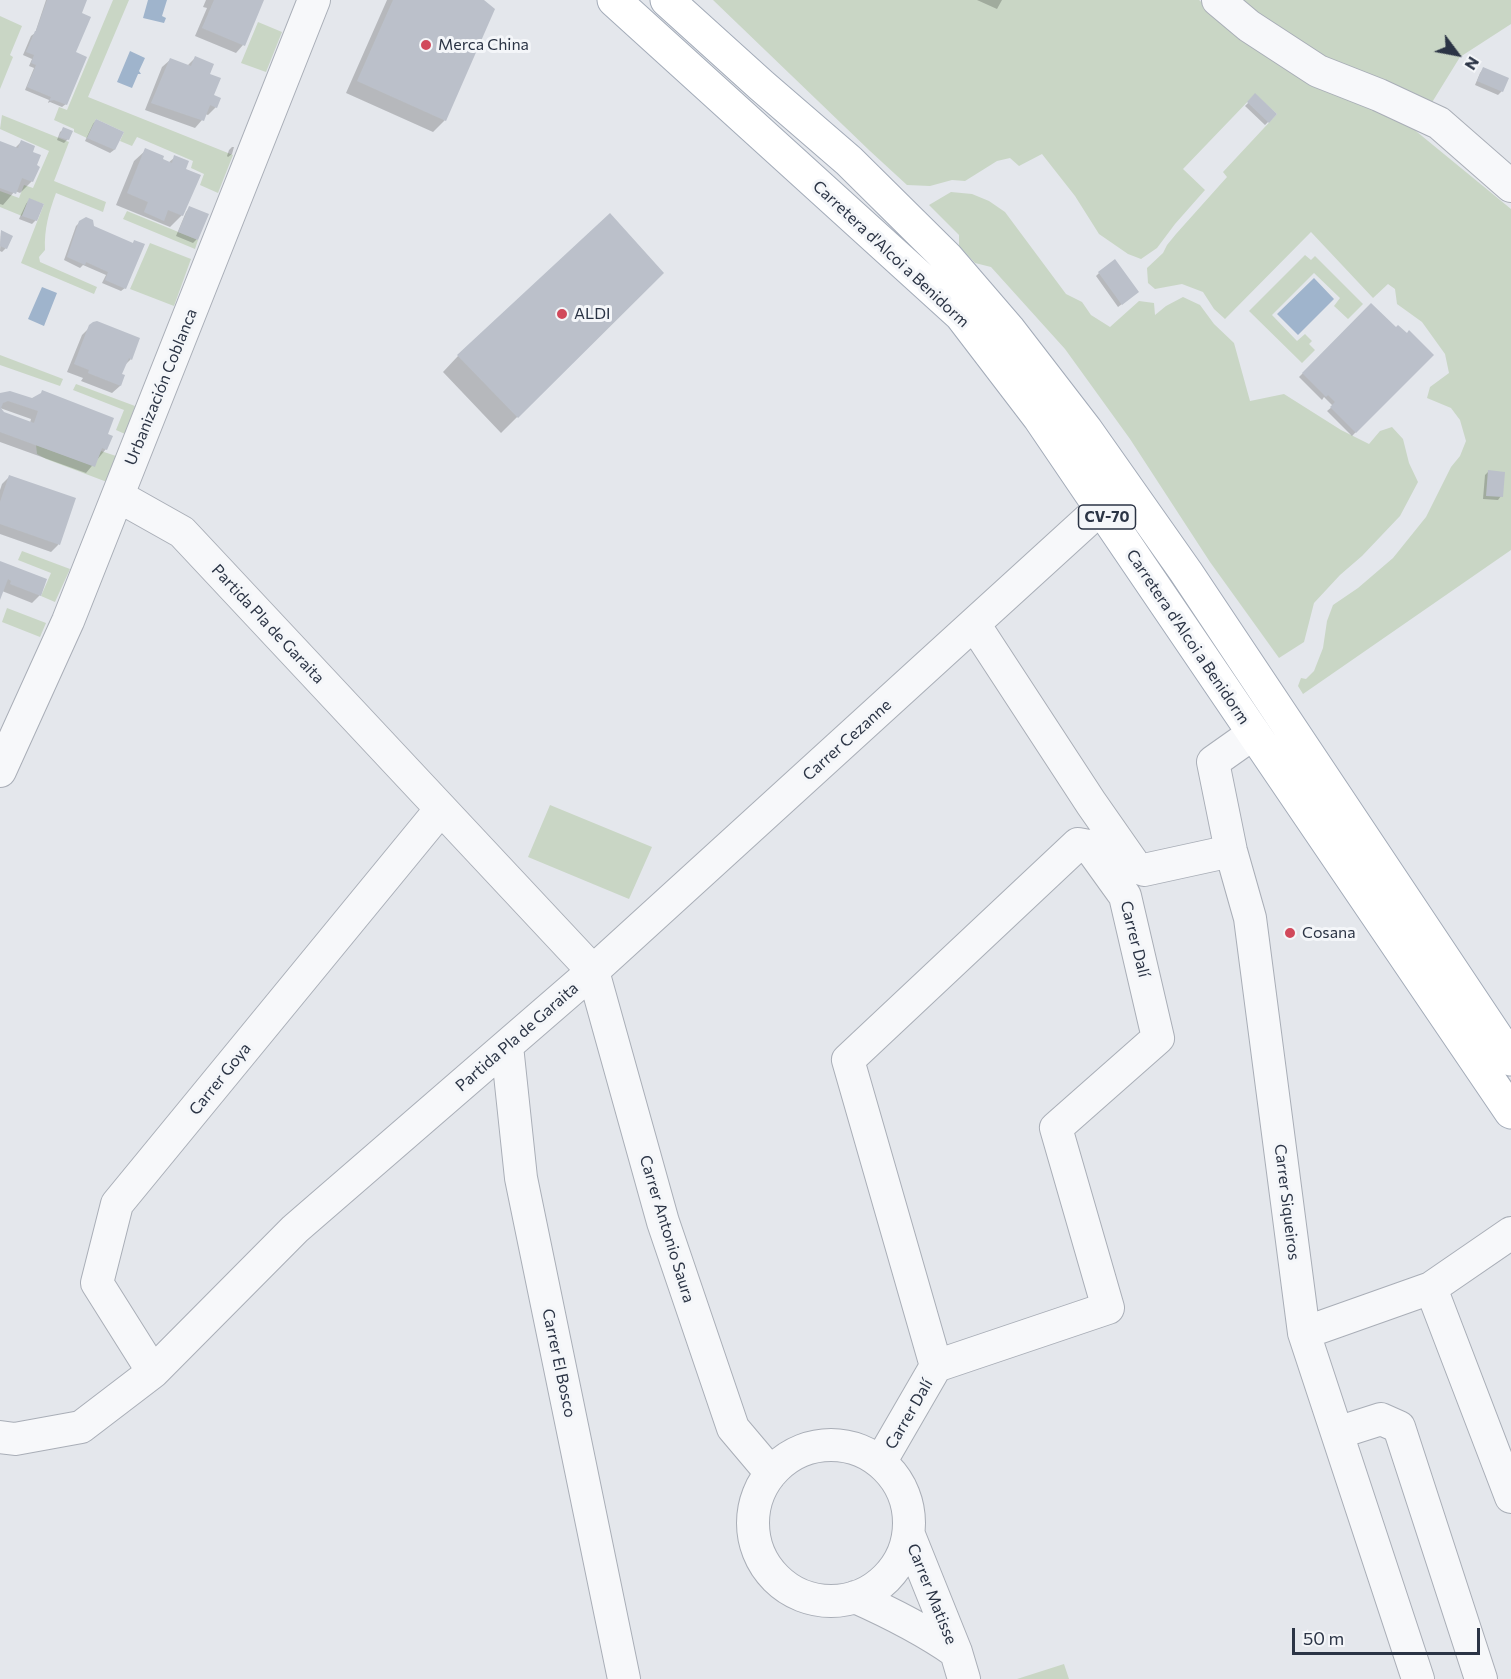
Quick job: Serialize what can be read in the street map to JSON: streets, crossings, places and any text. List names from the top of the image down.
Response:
{
  "streets": {
    "main road": ["Carretera d'Alcoi a Benidorm", "CV-70"],
    "street": [
      "Urbanización Coblanca",
      "Partida Pla de Garaita",
      "Carrer Cezanne",
      "Carrer Dalí",
      "Carrer Goya",
      "Carrer Siqueiros",
      "Carrer Antonio Saura",
      "Carrer El Bosco",
      "Carrer Matisse"
    ]
  },
  "crossings": [
    ["Carretera d'Alcoi a Benidorm", "Carrer Cezanne"],
    ["Carretera d'Alcoi a Benidorm", "Carrer Siqueiros"],
    ["Urbanización Coblanca", "Partida Pla de Garaita"],
    ["Partida Pla de Garaita", "Carrer Cezanne"],
    ["Partida Pla de Garaita", "Carrer Goya"],
    ["Partida Pla de Garaita", "Carrer Antonio Saura"],
    ["Partida Pla de Garaita", "Carrer El Bosco"],
    ["Carrer Cezanne", "Carrer Antonio Saura"],
    ["Carrer Dalí", "Carrer Antonio Saura"],
    ["Carrer Dalí", "Carrer Matisse"],
    ["Carrer Antonio Saura", "Carrer Matisse"]
  ],
  "places": ["Merca China", "ALDI", "Cosana"],
  "scale_bar": "50 m",
  "north": "bottom right"
}
